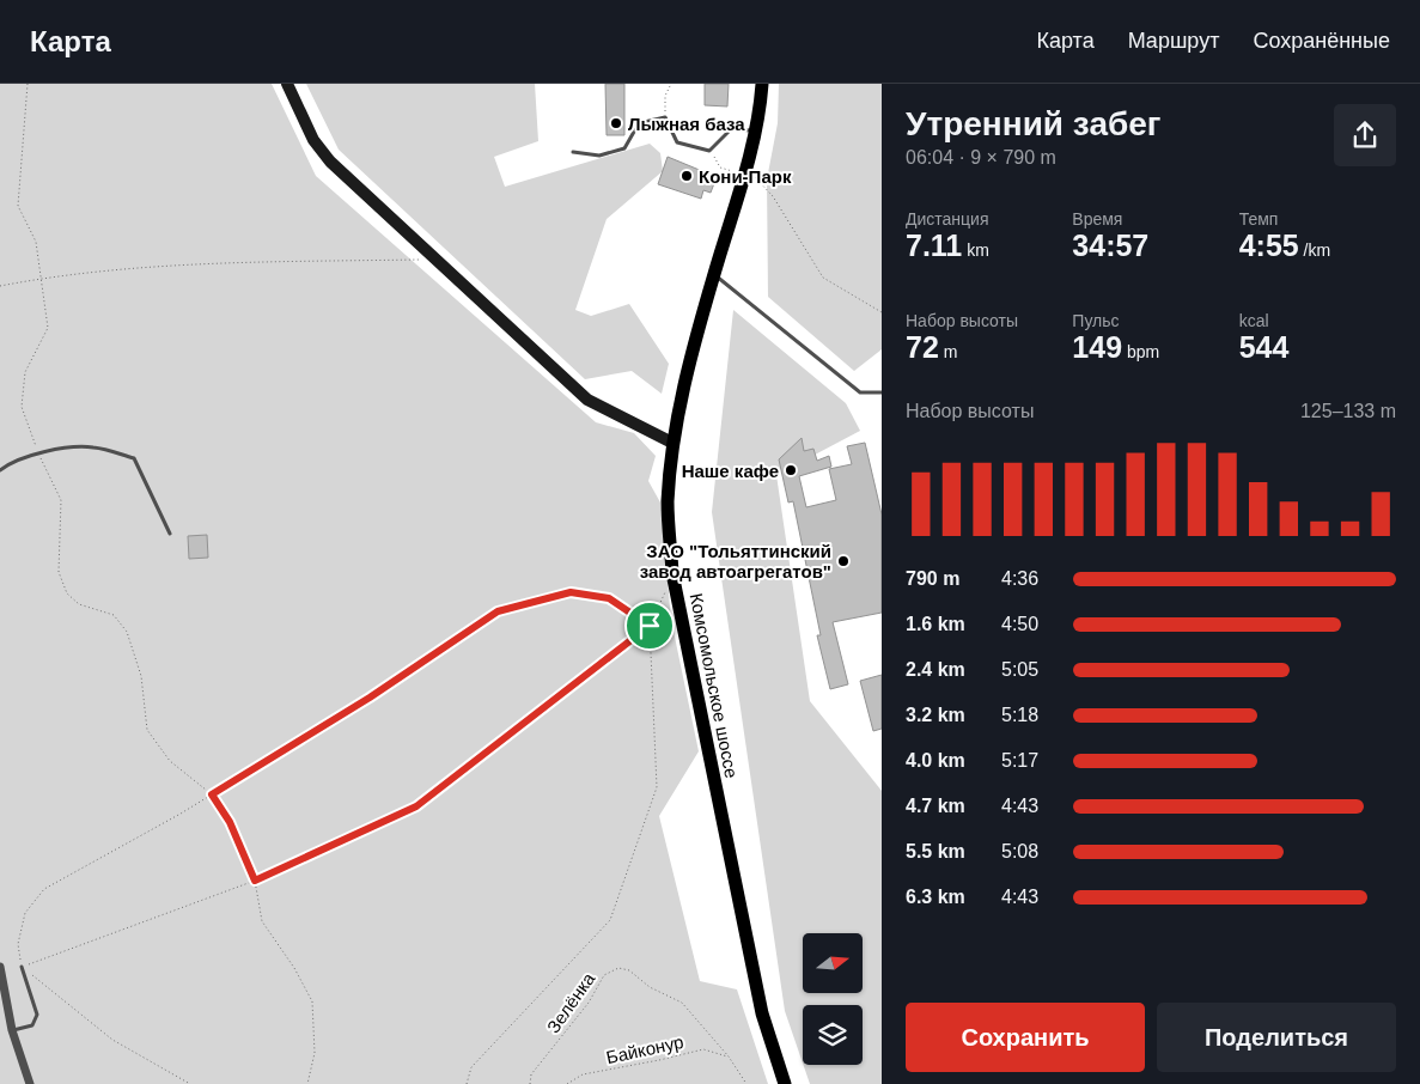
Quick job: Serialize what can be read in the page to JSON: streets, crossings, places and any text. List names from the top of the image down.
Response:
{
  "streets": {
    "main road": ["Комсомольское шоссе"],
    "path": ["Зелёнка", "Байконур"]
  },
  "crossings": [
    ["Зелёнка", "Байконур"]
  ],
  "places": [
    "Лыжная база",
    "Кони-Парк",
    "Наше кафе",
    "ЗАО \"Тольяттинский завод автоагрегатов\""
  ],
  "north": "right",
  "page": {
    "header": "Карта",
    "nav": ["Карта", "Маршрут", "Сохранённые"],
    "heading": ["Утренний забег", "06:04 · 9 × 790 m"],
    "stats": [
      ["Дистанция", "7.11 km"],
      ["Время", "34:57"],
      ["Темп", "4:55 /km"],
      ["Набор высоты", "72 m"],
      ["Пульс", "149 bpm"],
      ["kcal", "544"]
    ],
    "chart": ["Набор высоты", "125–133 m"],
    "list": [
      {
        "name": "790 m",
        "note": "4:36"
      },
      {
        "name": "1.6 km",
        "note": "4:50"
      },
      {
        "name": "2.4 km",
        "note": "5:05"
      },
      {
        "name": "3.2 km",
        "note": "5:18"
      },
      {
        "name": "4.0 km",
        "note": "5:17"
      },
      {
        "name": "4.7 km",
        "note": "4:43"
      },
      {
        "name": "5.5 km",
        "note": "5:08"
      },
      {
        "name": "6.3 km",
        "note": "4:43"
      }
    ],
    "buttons": ["Сохранить", "Поделиться"]
  }
}
